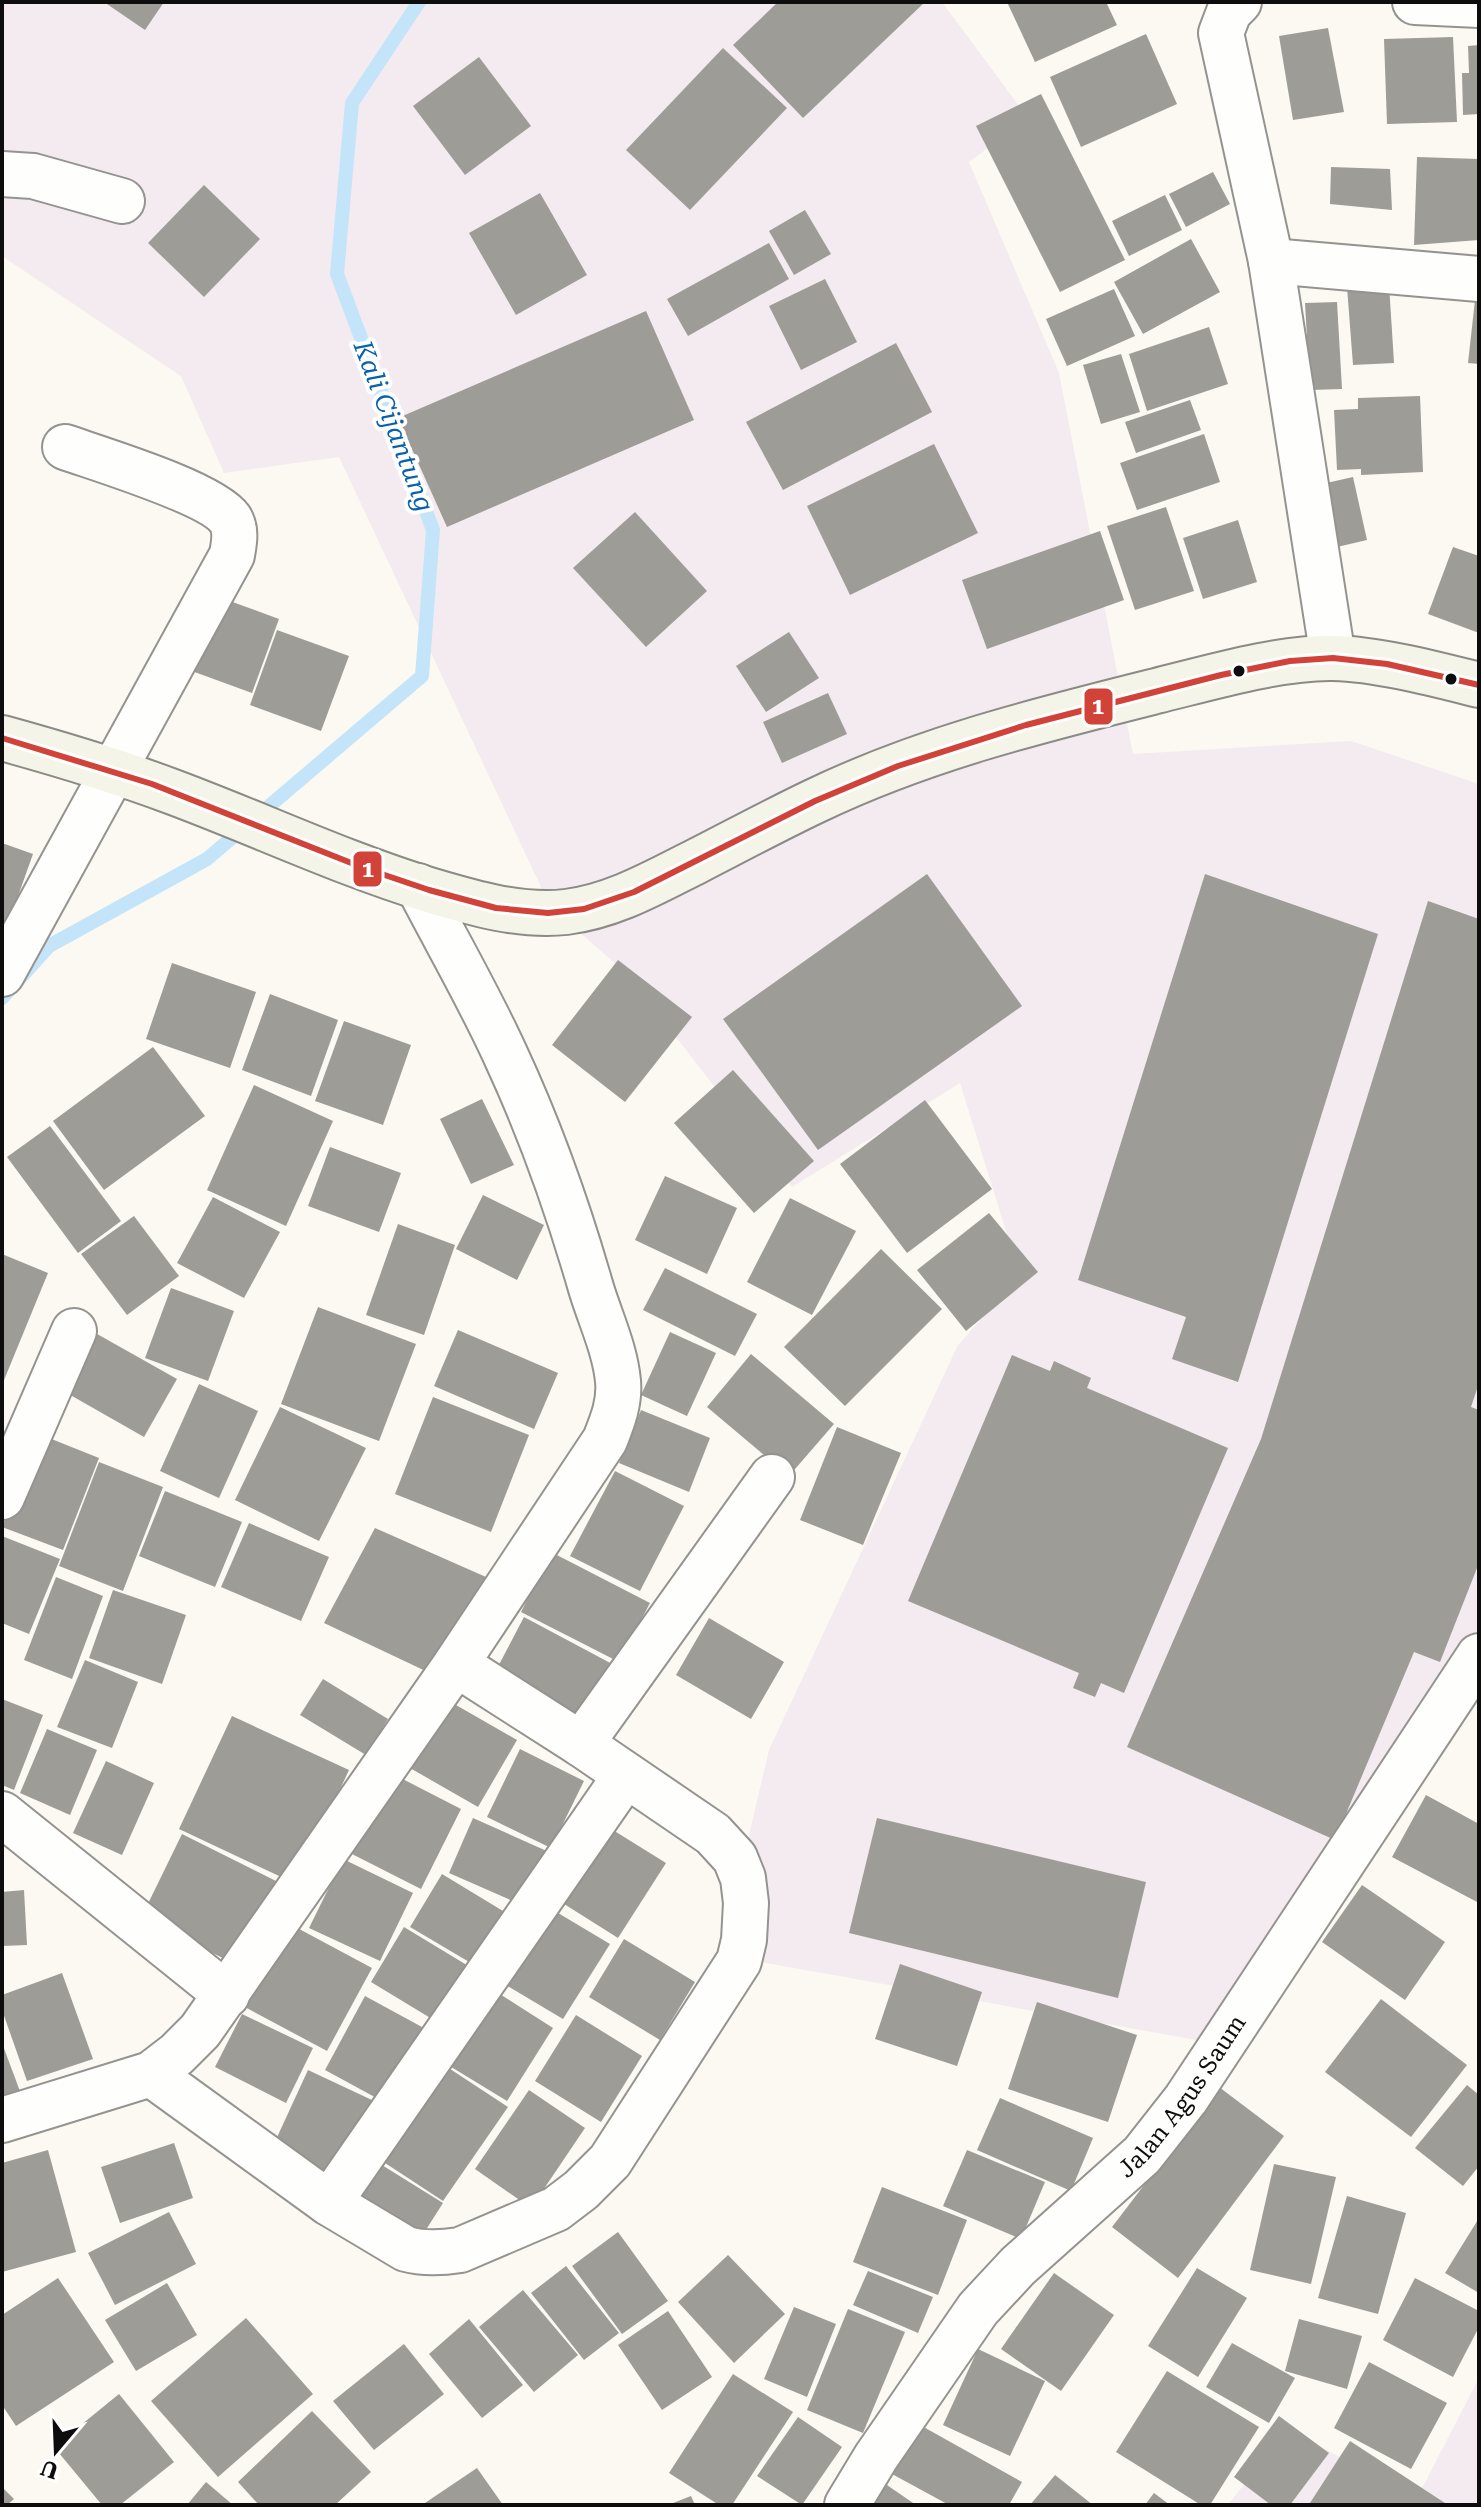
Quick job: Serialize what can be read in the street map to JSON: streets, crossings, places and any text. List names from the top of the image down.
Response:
{
  "streets": {
    "street": ["Jalan Agus Saum"]
  },
  "water": ["Kali Cijantung"],
  "lines": ["transit line 1"],
  "north": "bottom"
}
